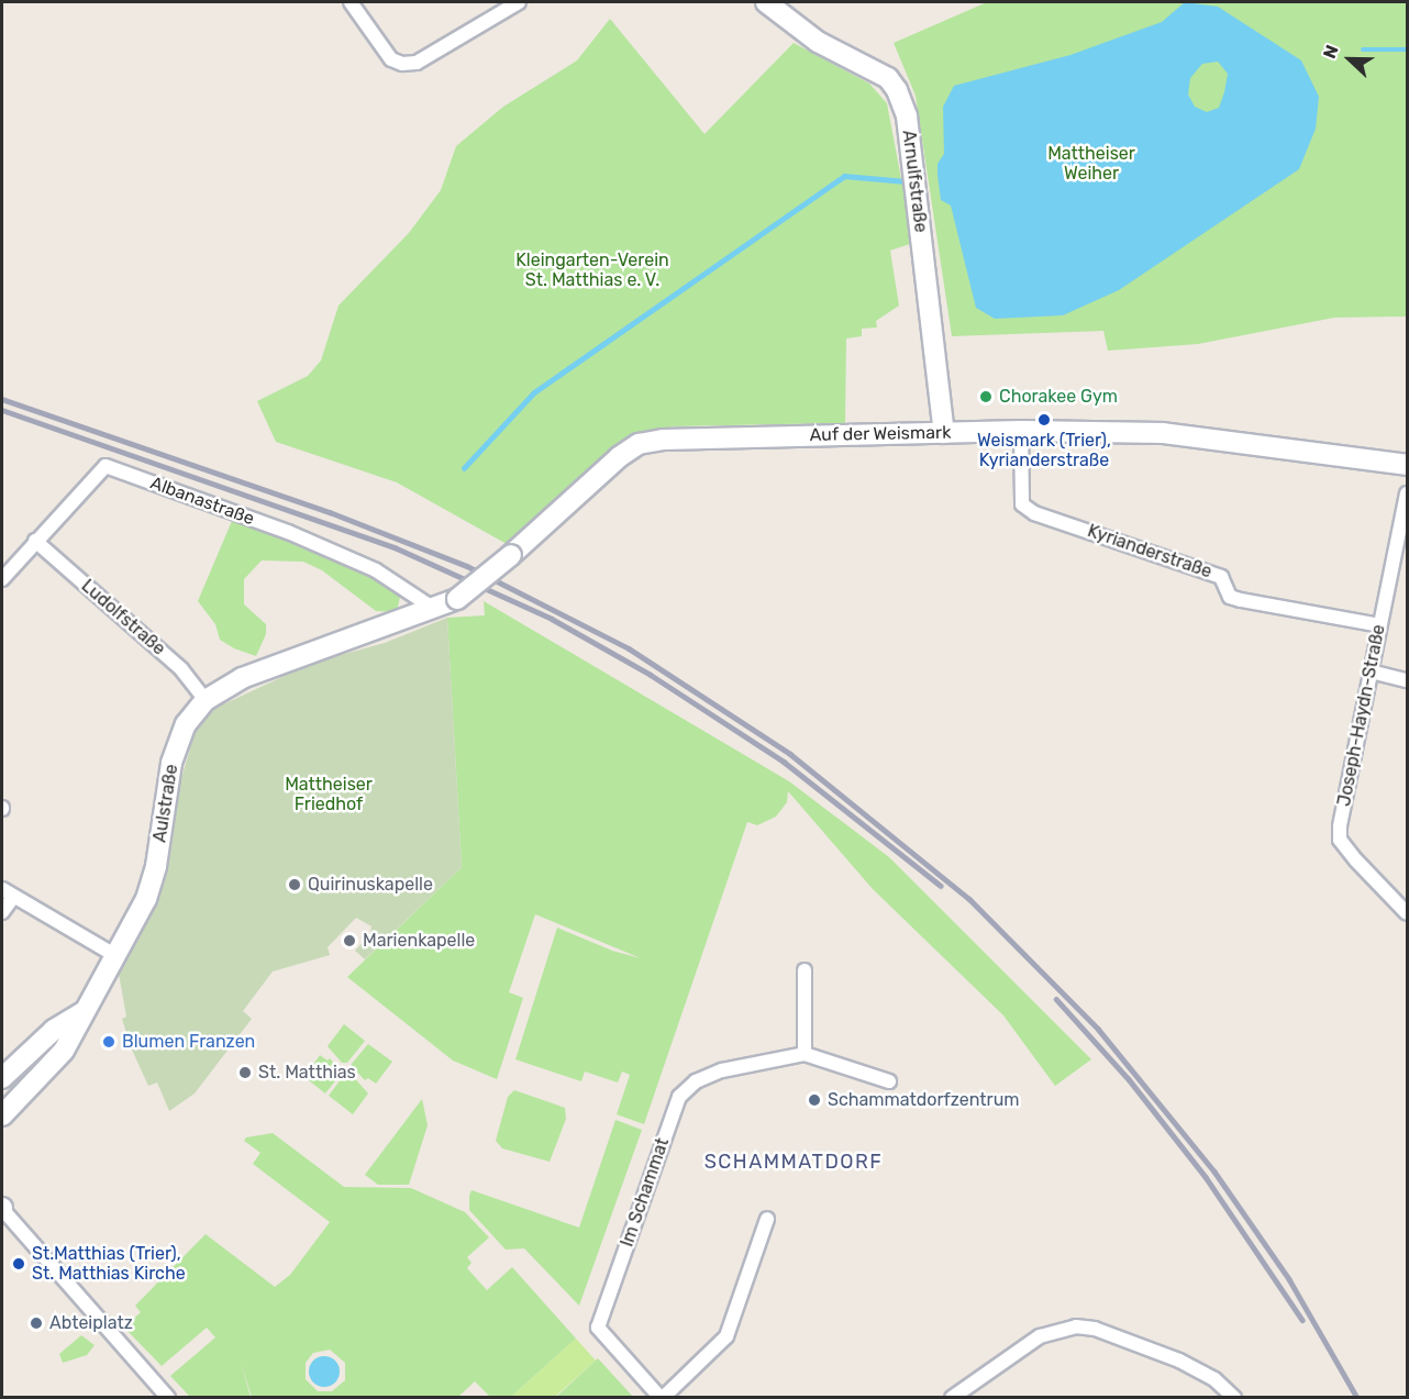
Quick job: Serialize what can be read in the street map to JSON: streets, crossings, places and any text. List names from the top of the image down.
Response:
{
  "streets": {
    "street": [
      "Arnulfstraße",
      "Auf der Weismark",
      "Albanastraße",
      "Kyrianderstraße",
      "Ludolfstraße",
      "Joseph-Haydn-Straße",
      "Aulstraße",
      "Im Schammat"
    ]
  },
  "crossings": [
    ["Arnulfstraße", "Auf der Weismark"],
    ["Auf der Weismark", "Kyrianderstraße"],
    ["Auf der Weismark", "Aulstraße"],
    ["Albanastraße", "Ludolfstraße"],
    ["Albanastraße", "Aulstraße"],
    ["Kyrianderstraße", "Joseph-Haydn-Straße"],
    ["Ludolfstraße", "Aulstraße"]
  ],
  "districts": ["SCHAMMATDORF"],
  "parks": ["Mattheiser Weiher", "Kleingarten-Verein St. Matthias e. V.", "Mattheiser Friedhof"],
  "places": [
    "Chorakee Gym",
    "Weismark (Trier), Kyrianderstraße",
    "Quirinuskapelle",
    "Marienkapelle",
    "Blumen Franzen",
    "St. Matthias",
    "Schammatdorfzentrum",
    "St.Matthias (Trier), St. Matthias Kirche",
    "Abteiplatz"
  ],
  "north": "left"
}
